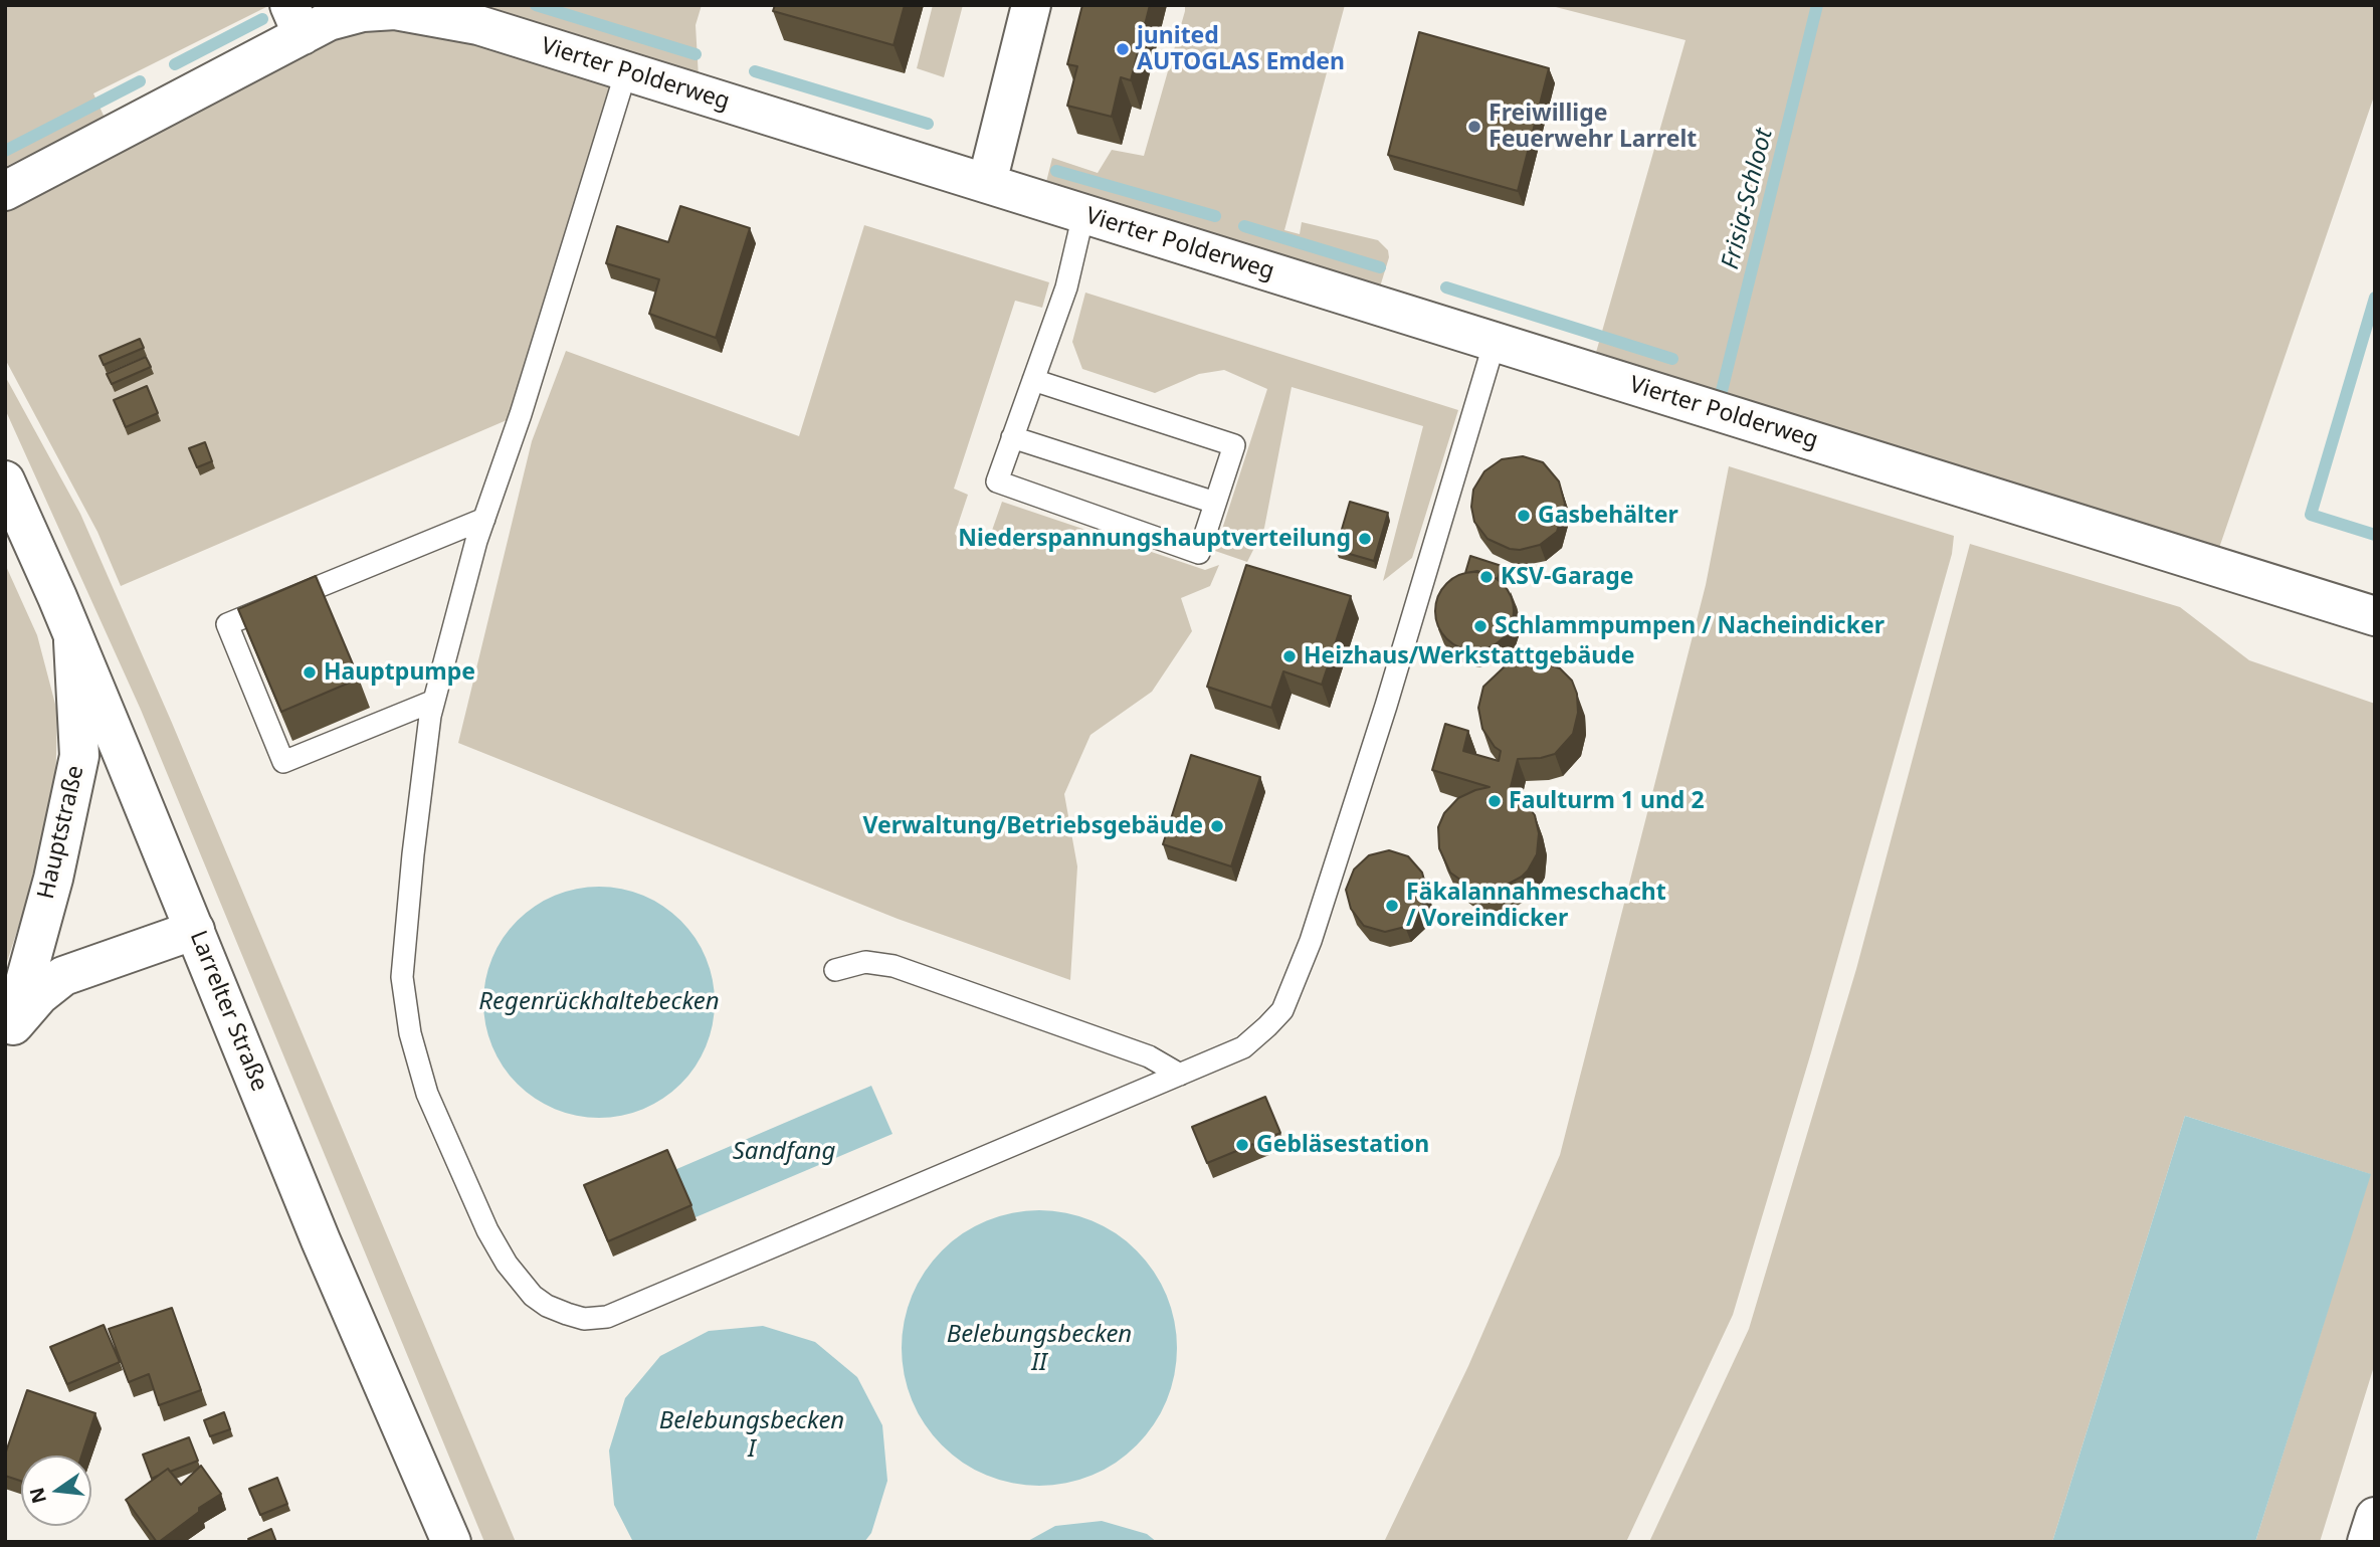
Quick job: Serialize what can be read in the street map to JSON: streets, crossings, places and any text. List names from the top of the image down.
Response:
{
  "streets": {
    "street": ["Vierter Polderweg", "Hauptstraße", "Larrelter Straße"]
  },
  "crossings": [
    ["Hauptstraße", "Larrelter Straße"]
  ],
  "water": [
    "Frisia-Schloot",
    "Regenrückhaltebecken",
    "Sandfang",
    "Belebungsbecken II",
    "Belebungsbecken I"
  ],
  "places": [
    "junited AUTOGLAS Emden",
    "Freiwillige Feuerwehr Larrelt",
    "Gasbehälter",
    "Niederspannungshauptverteilung",
    "KSV-Garage",
    "Schlammpumpen / Nacheindicker",
    "Heizhaus/Werkstattgebäude",
    "Hauptpumpe",
    "Faulturm 1 und 2",
    "Verwaltung/Betriebsgebäude",
    "Fäkalannahmeschacht / Voreindicker",
    "Gebläsestation"
  ],
  "north": "left"
}
